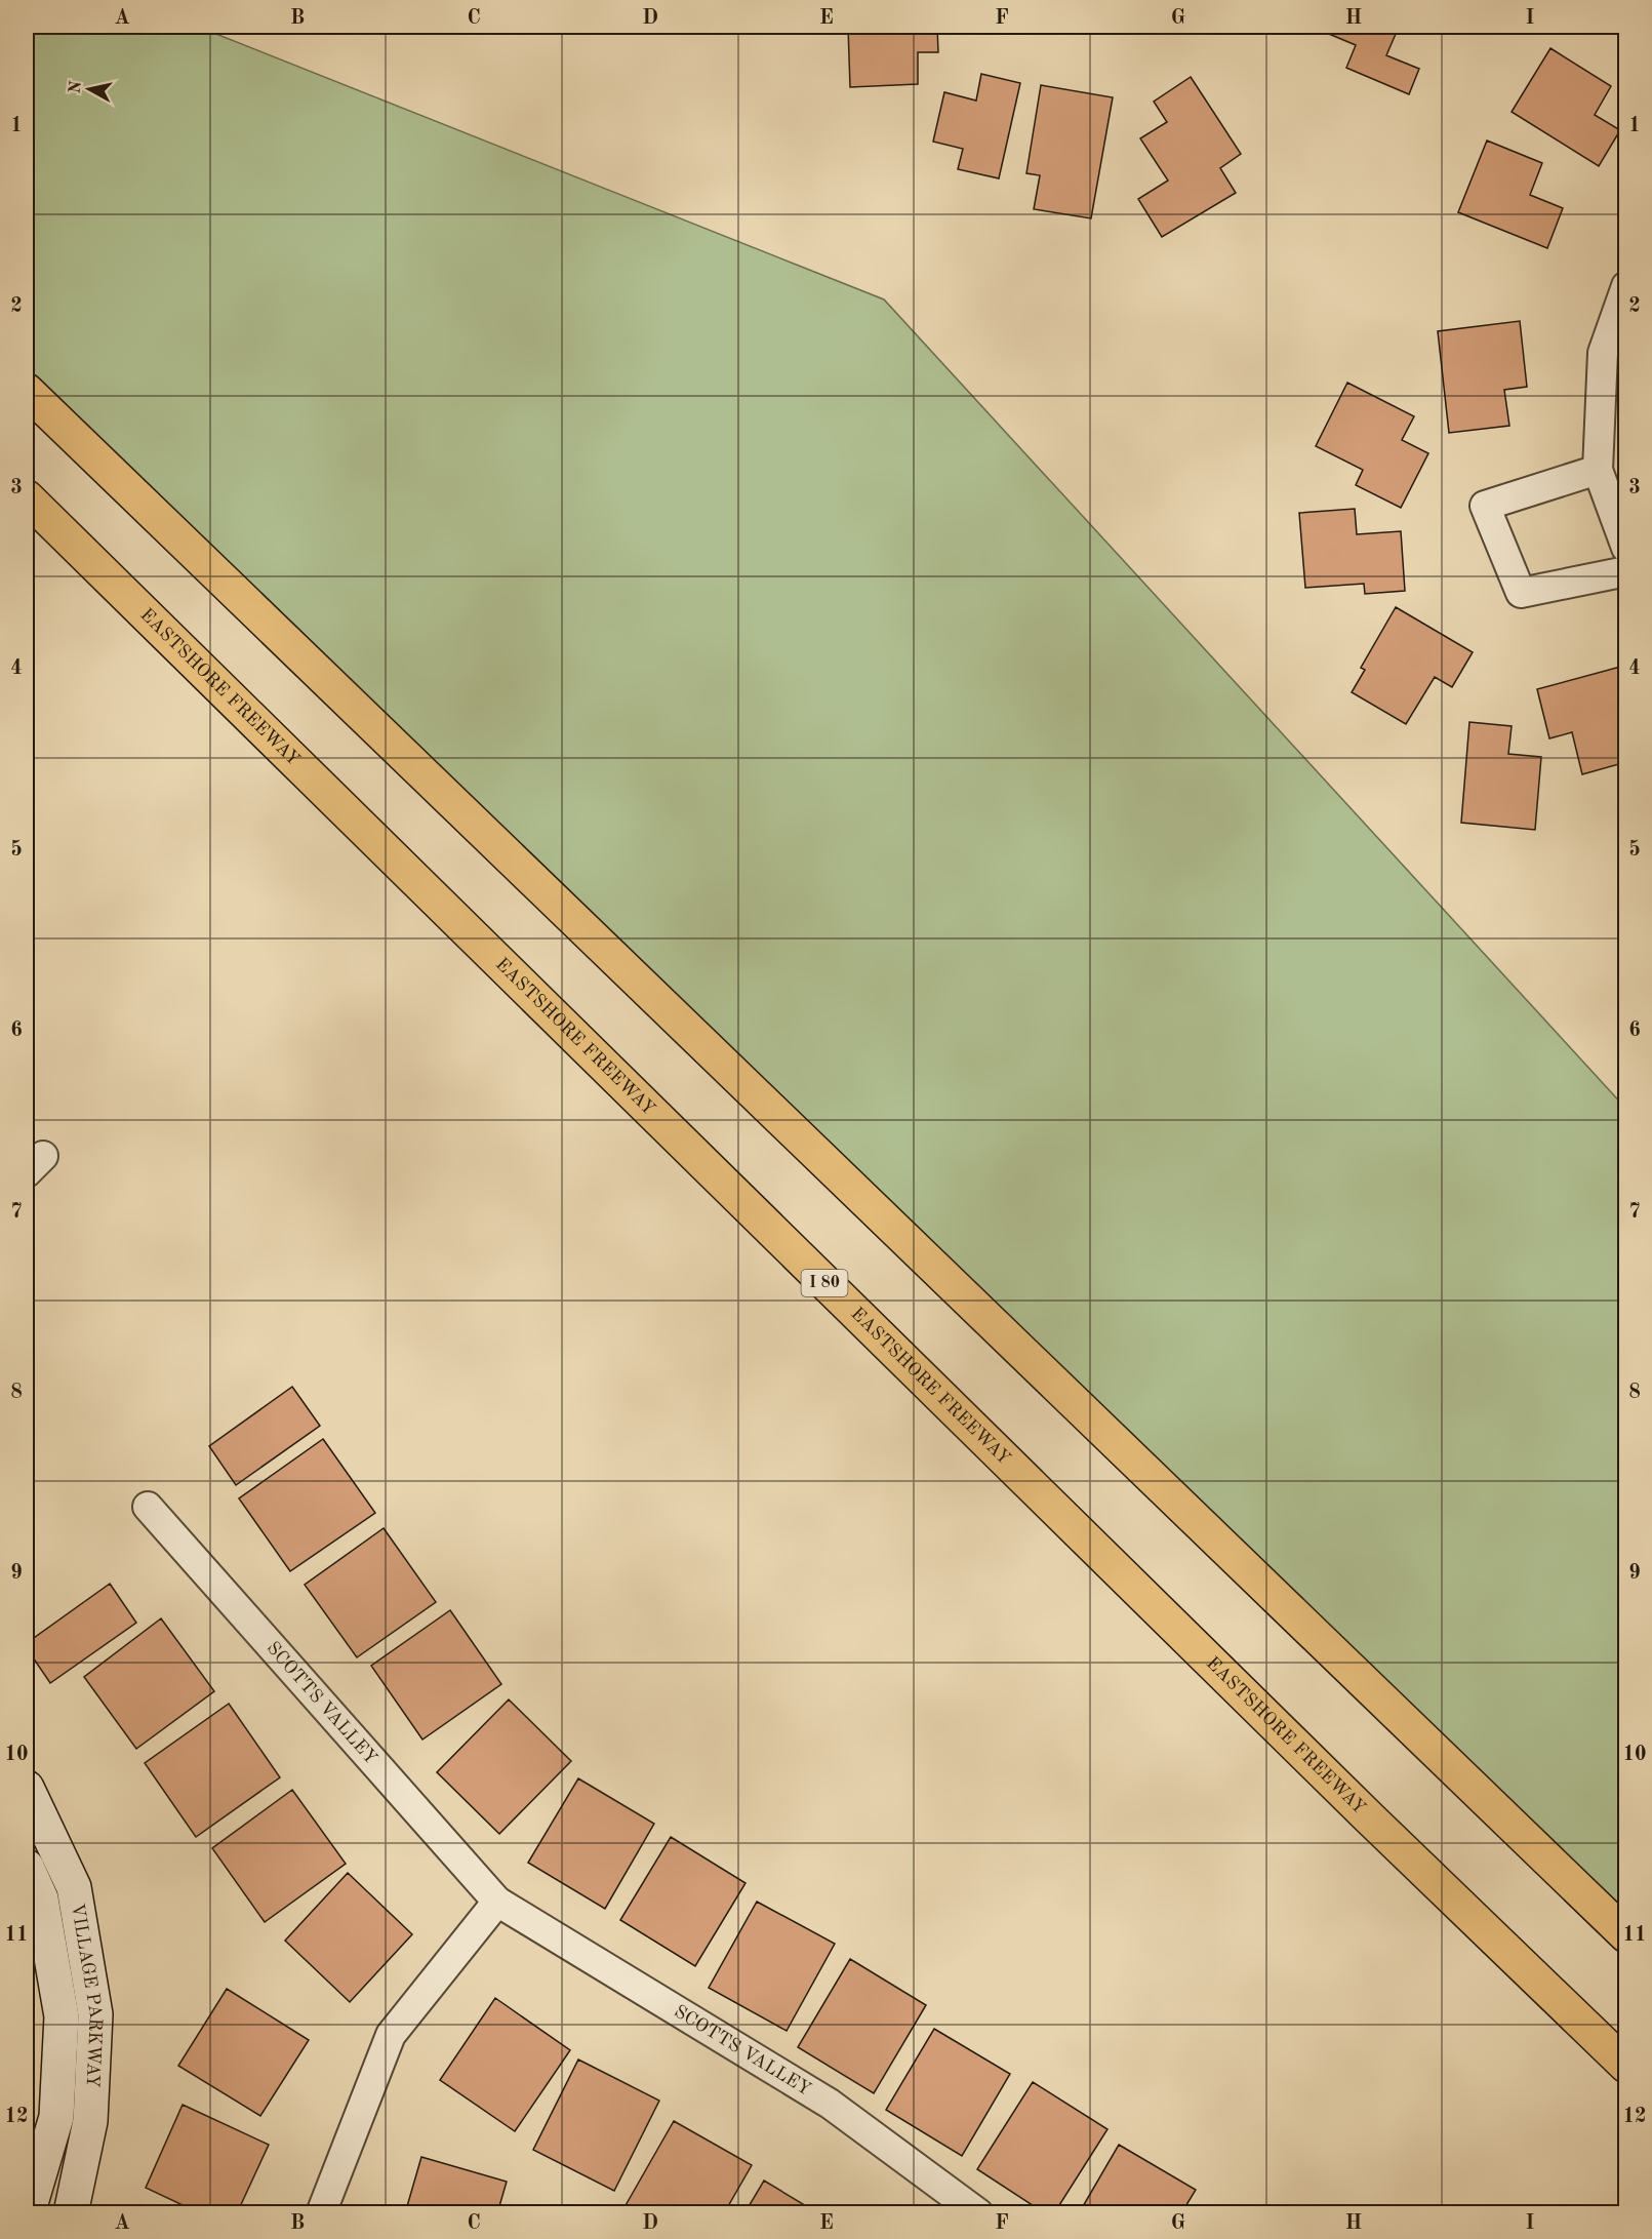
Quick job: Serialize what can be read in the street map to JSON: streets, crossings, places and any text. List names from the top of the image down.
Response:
{
  "streets": {
    "highway": ["EASTSHORE FREEWAY", "I 80"],
    "street": ["SCOTTS VALLEY", "VILLAGE PARKWAY"]
  },
  "north": "left",
  "grid": {
    "columns": [
      "A",
      "B",
      "C",
      "D",
      "E",
      "F",
      "G",
      "H",
      "I"
    ],
    "rows": [
      "1",
      "2",
      "3",
      "4",
      "5",
      "6",
      "7",
      "8",
      "9",
      "10",
      "11",
      "12"
    ]
  }
}
